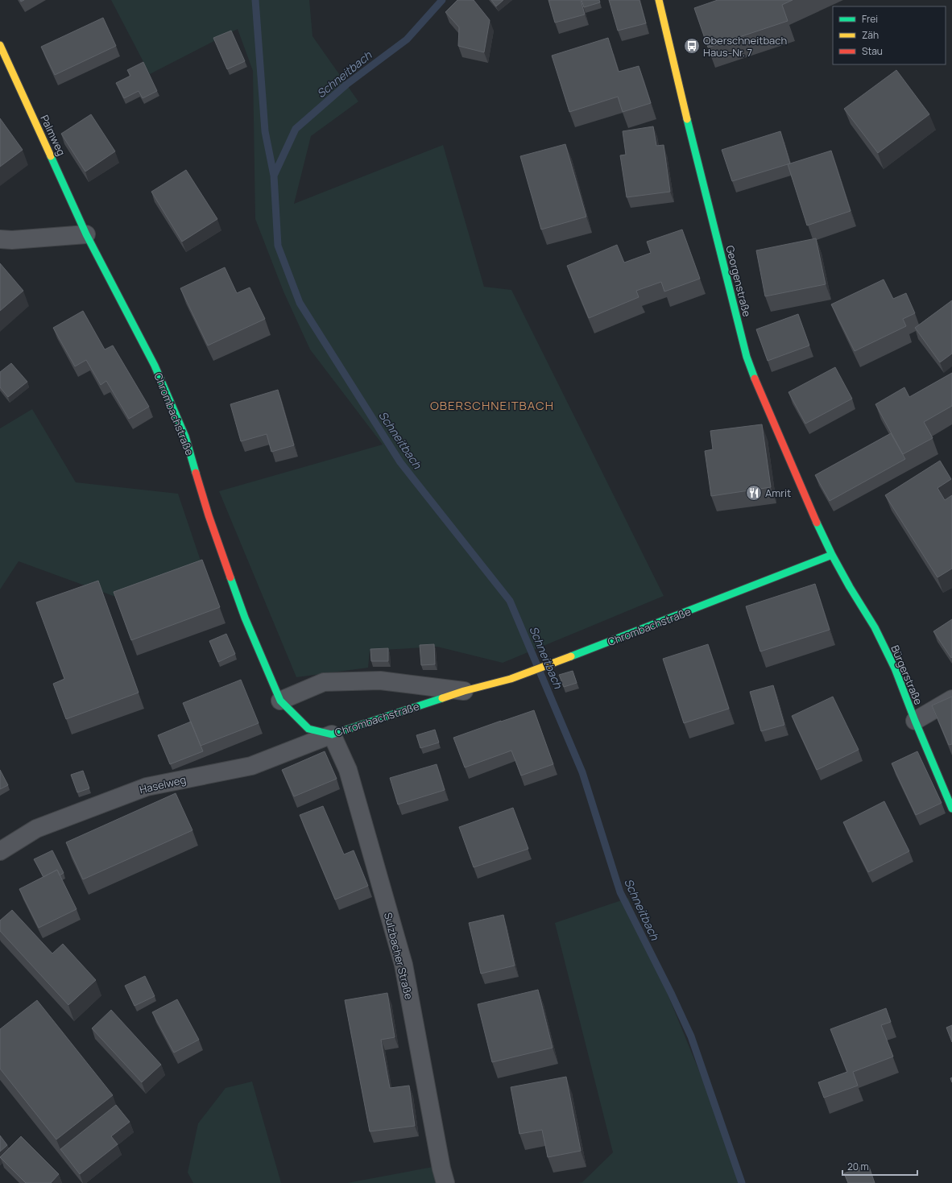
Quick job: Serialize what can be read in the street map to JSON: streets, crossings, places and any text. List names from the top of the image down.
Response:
{
  "streets": {
    "street": [
      "Palmweg",
      "Georgenstraße",
      "Chrombachstraße",
      "Bürgerstraße",
      "Haselweg",
      "Sulzbacher Straße"
    ]
  },
  "crossings": [
    ["Palmweg", "Chrombachstraße"],
    ["Georgenstraße", "Chrombachstraße"],
    ["Georgenstraße", "Bürgerstraße"],
    ["Chrombachstraße", "Bürgerstraße"],
    ["Chrombachstraße", "Haselweg"],
    ["Chrombachstraße", "Sulzbacher Straße"],
    ["Haselweg", "Sulzbacher Straße"]
  ],
  "districts": ["OBERSCHNEITBACH"],
  "water": ["Schneitbach"],
  "places": {
    "bus stop": ["Oberschneitbach Haus-Nr. 7"],
    "restaurant": ["Amrit"]
  },
  "legend": ["Frei", "Zäh", "Stau"],
  "scale_bar": "20 m"
}
